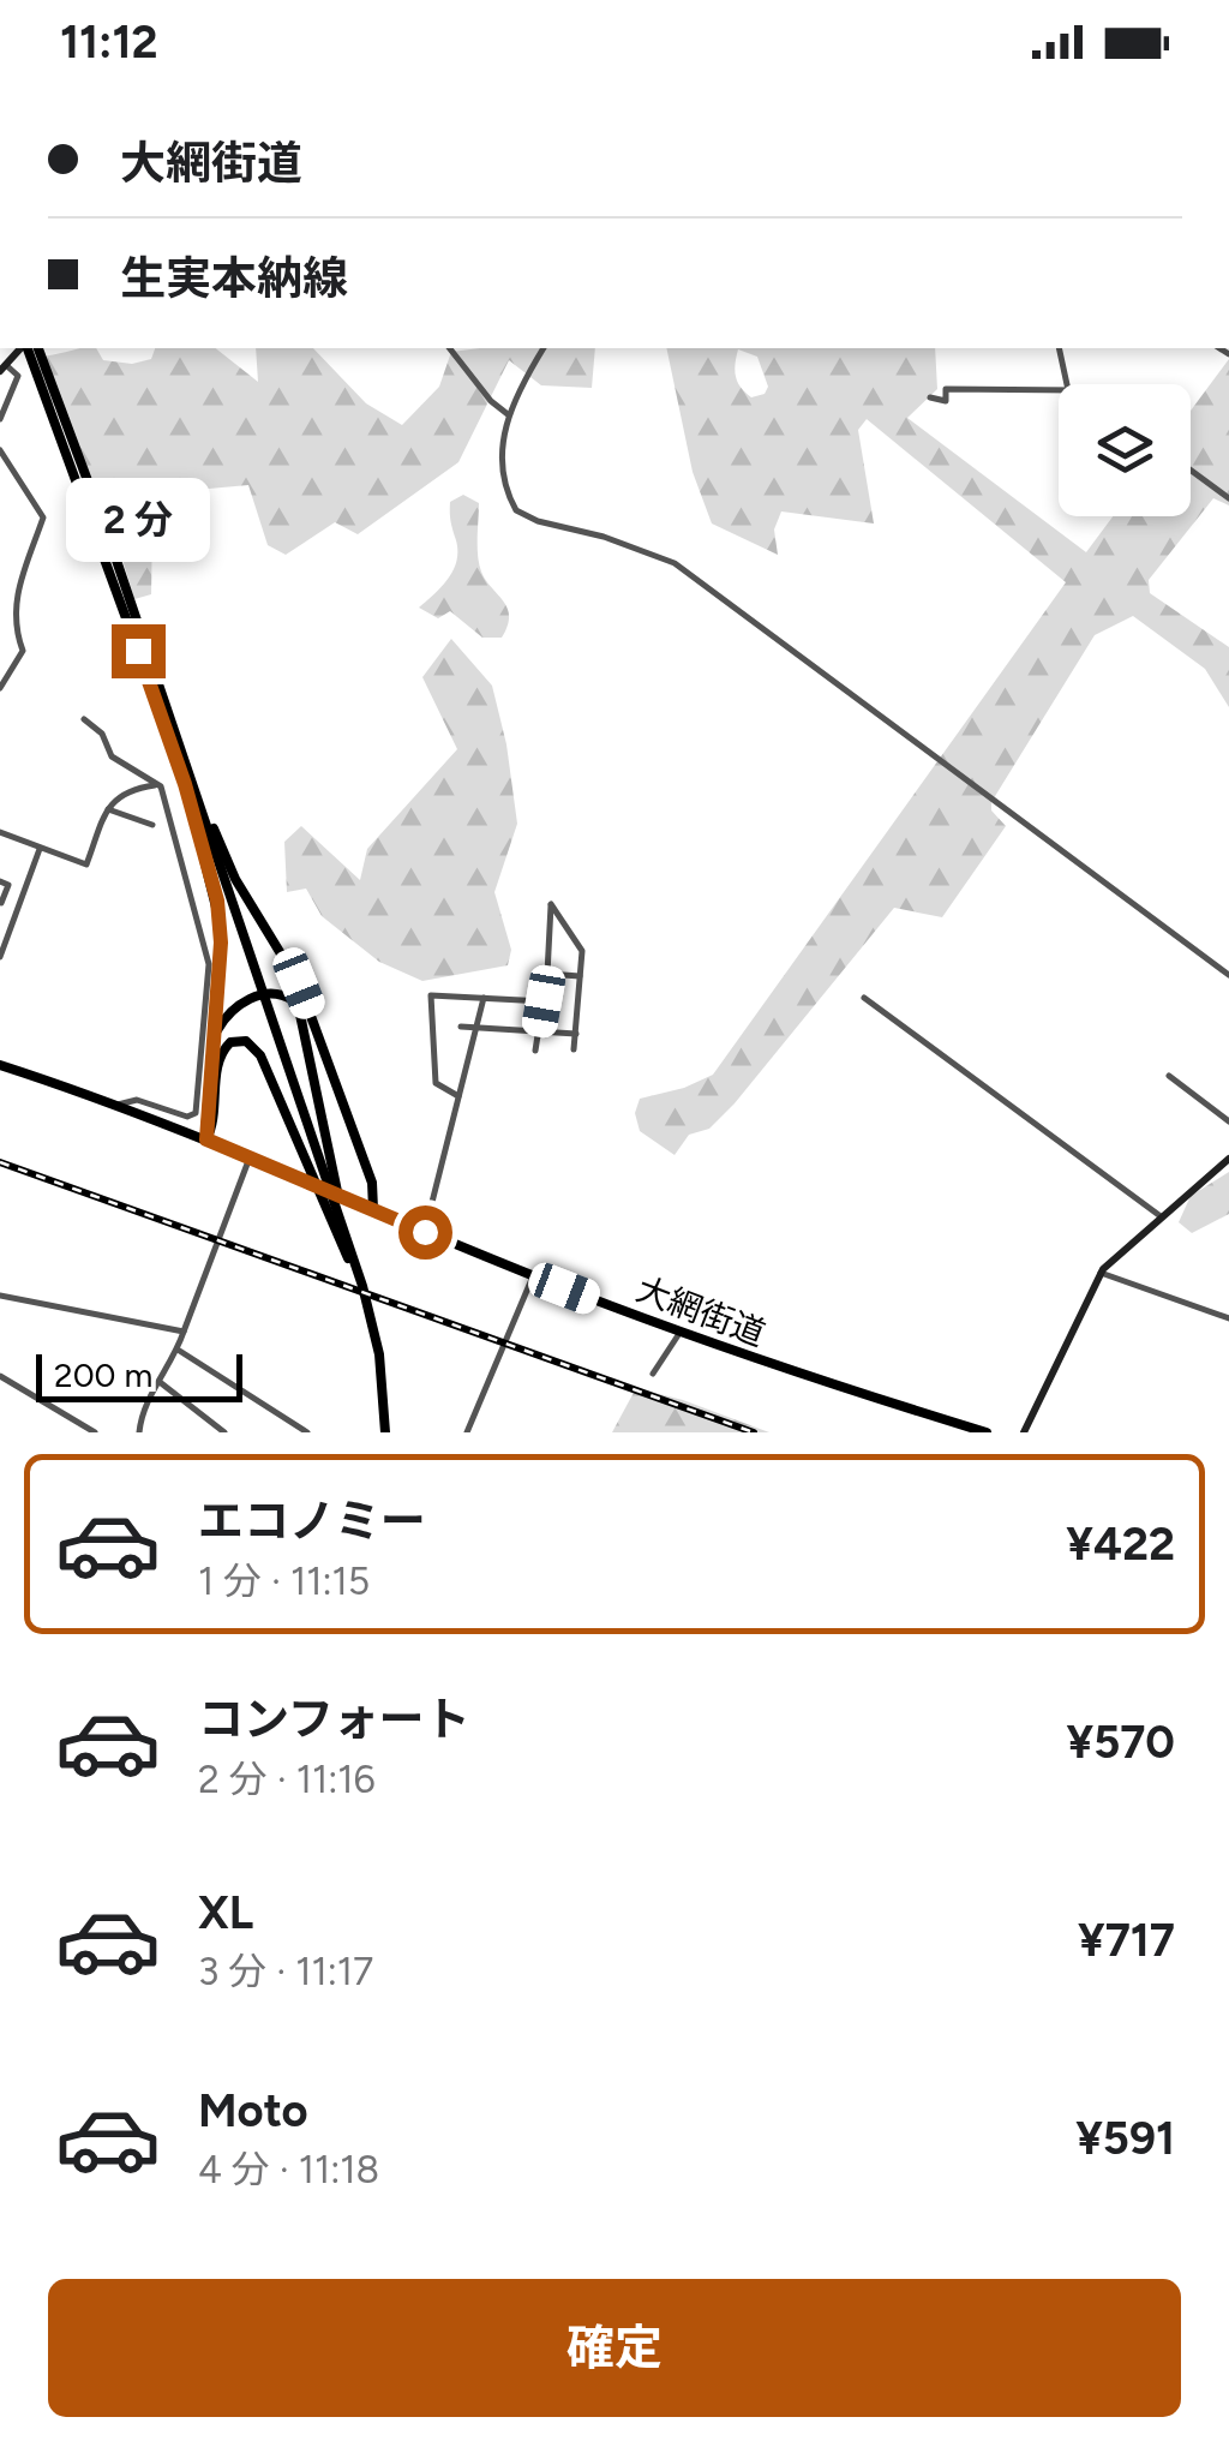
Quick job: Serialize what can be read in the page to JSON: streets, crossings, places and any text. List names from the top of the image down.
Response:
{
  "streets": {
    "main road": ["大網街道"]
  },
  "scale_bar": "200 m",
  "page": {
    "status": "11:12",
    "banner": ["大網街道", "生実本納線"],
    "bubble": "2 分",
    "scale": "200 m",
    "list": [
      {
        "name": "エコノミー",
        "note": "1 分 · 11:15",
        "value": "¥422"
      },
      {
        "name": "コンフォート",
        "note": "2 分 · 11:16",
        "value": "¥570"
      },
      {
        "name": "XL",
        "note": "3 分 · 11:17",
        "value": "¥717"
      },
      {
        "name": "Moto",
        "note": "4 分 · 11:18",
        "value": "¥591"
      }
    ],
    "buttons": "確定"
  }
}
